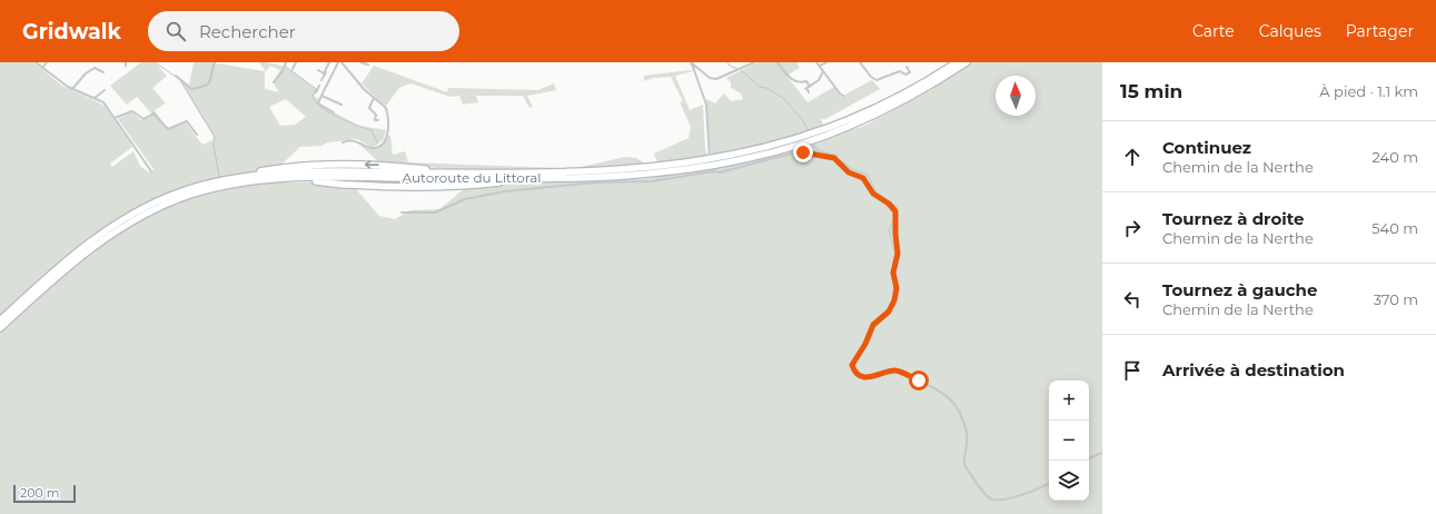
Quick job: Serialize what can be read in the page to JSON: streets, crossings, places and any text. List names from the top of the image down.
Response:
{
  "streets": {
    "highway": ["Autoroute du Littoral"]
  },
  "scale_bar": "200 m",
  "north": "top",
  "page": {
    "header": "Gridwalk",
    "search": "Rechercher",
    "nav": ["Carte", "Calques", "Partager"],
    "heading": ["15 min", "À pied · 1.1 km"],
    "list": [
      ["Continuez", "Chemin de la Nerthe", "240 m"],
      ["Tournez à droite", "Chemin de la Nerthe", "540 m"],
      ["Tournez à gauche", "Chemin de la Nerthe", "370 m"],
      "Arrivée à destination"
    ],
    "map_buttons": ["+", "−"],
    "scale": "200 m"
  }
}
